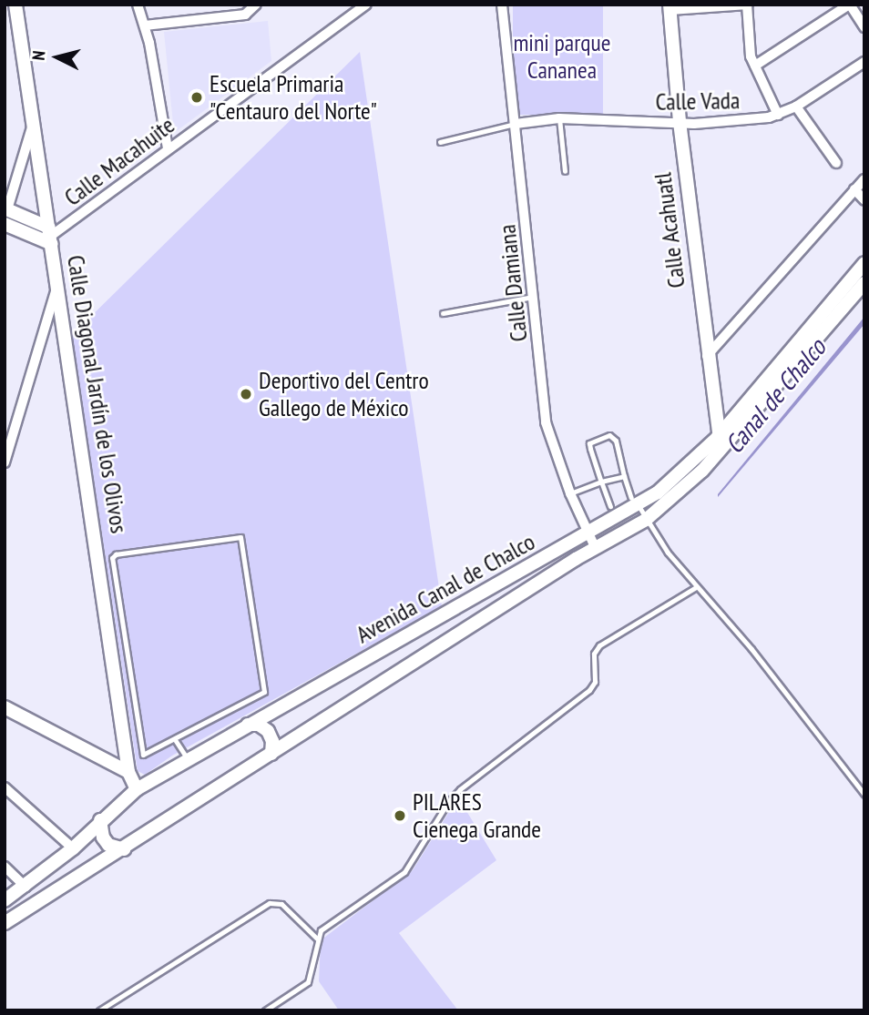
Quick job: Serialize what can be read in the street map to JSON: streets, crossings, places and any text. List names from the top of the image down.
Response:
{
  "streets": {
    "main road": ["Calle Acahuatl", "Calle Diagonal Jardín de los Olivos", "Avenida Canal de Chalco"],
    "street": ["Calle Vada", "Calle Macahuite", "Calle Damiana"]
  },
  "crossings": [
    ["Calle Vada", "Calle Acahuatl"],
    ["Calle Vada", "Calle Damiana"],
    ["Calle Macahuite", "Calle Diagonal Jardín de los Olivos"],
    ["Calle Acahuatl", "Avenida Canal de Chalco"],
    ["Calle Damiana", "Avenida Canal de Chalco"],
    ["Calle Diagonal Jardín de los Olivos", "Avenida Canal de Chalco"]
  ],
  "water": ["Canal de Chalco"],
  "parks": ["mini parque Cananea"],
  "places": ["Escuela Primaria \"Centauro del Norte\"", "Deportivo del Centro Gallego de México", "PILARES Cienega Grande"],
  "north": "left"
}
